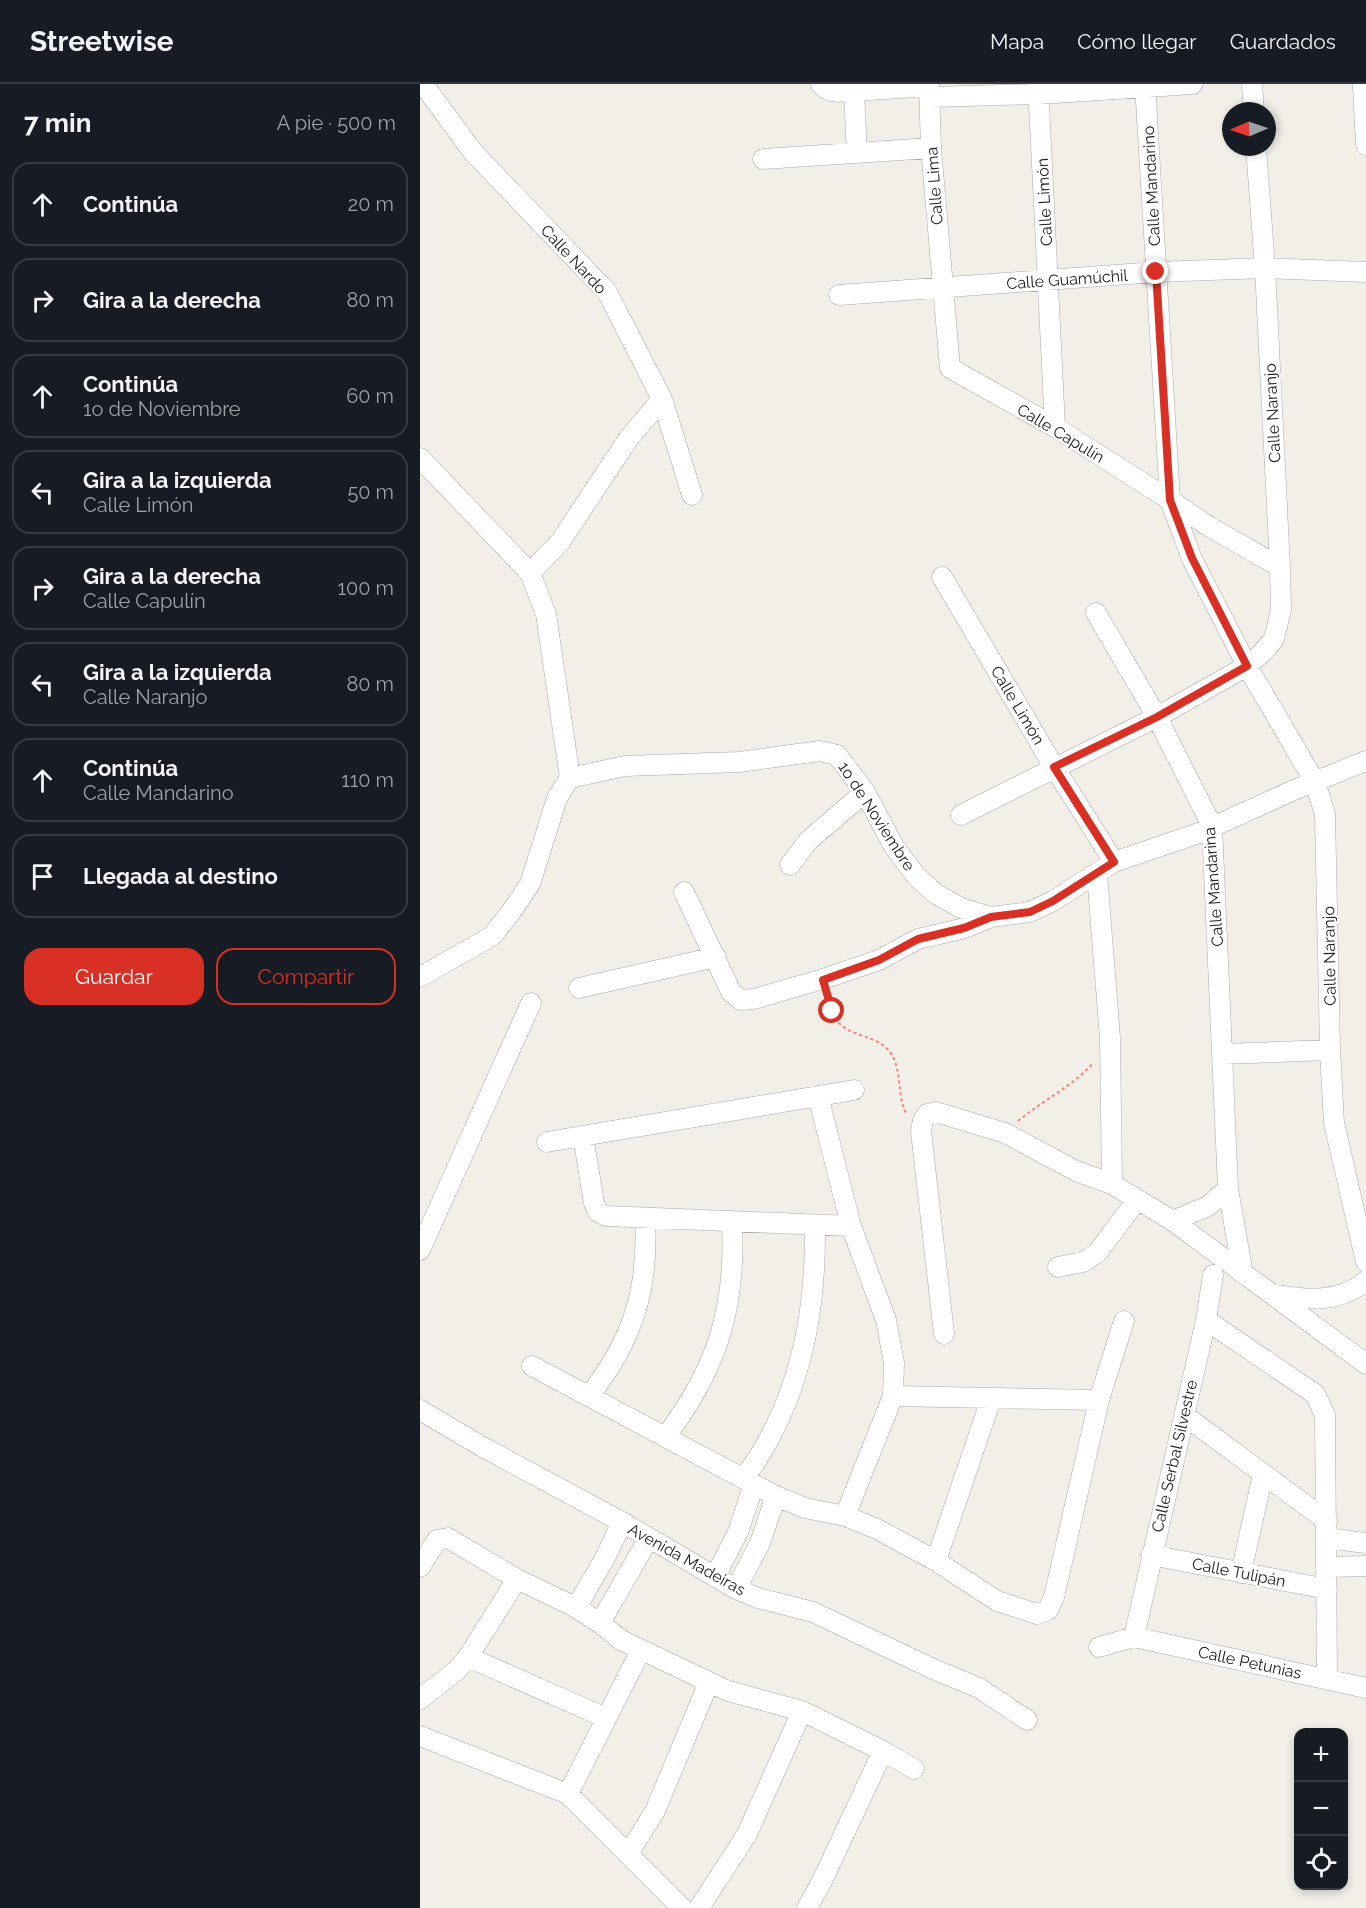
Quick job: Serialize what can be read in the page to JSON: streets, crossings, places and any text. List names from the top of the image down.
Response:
{
  "streets": {
    "street": [
      "Calle Lima",
      "Calle Mandarino",
      "Calle Limón",
      "Calle Nardo",
      "Calle Guamúchil",
      "Calle Naranjo",
      "Calle Capulín",
      "1o de Noviembre",
      "Calle Mandarina",
      "Calle Serbal Silvestre",
      "Avenida Madeiras",
      "Calle Tulipán",
      "Calle Petunias"
    ]
  },
  "crossings": [
    ["Calle Lima", "Calle Guamúchil"],
    ["Calle Lima", "Calle Capulín"],
    ["Calle Mandarino", "Calle Guamúchil"],
    ["Calle Mandarino", "Calle Naranjo"],
    ["Calle Mandarino", "Calle Capulín"],
    ["Calle Limón", "Calle Guamúchil"],
    ["Calle Limón", "Calle Capulín"],
    ["Calle Limón", "1o de Noviembre"],
    ["Calle Guamúchil", "Calle Naranjo"],
    ["Calle Naranjo", "Calle Capulín"],
    ["Calle Naranjo", "1o de Noviembre"],
    ["1o de Noviembre", "Calle Mandarina"],
    ["Calle Serbal Silvestre", "Calle Tulipán"],
    ["Calle Serbal Silvestre", "Calle Petunias"]
  ],
  "north": "left",
  "page": {
    "header": "Streetwise",
    "nav": ["Mapa", "Cómo llegar", "Guardados"],
    "heading": ["7 min", "A pie · 500 m"],
    "list": [
      ["Continúa", "20 m"],
      ["Gira a la derecha", "80 m"],
      ["Continúa", "1o de Noviembre", "60 m"],
      ["Gira a la izquierda", "Calle Limón", "50 m"],
      ["Gira a la derecha", "Calle Capulín", "100 m"],
      ["Gira a la izquierda", "Calle Naranjo", "80 m"],
      ["Continúa", "Calle Mandarino", "110 m"],
      "Llegada al destino"
    ],
    "buttons": ["Guardar", "Compartir"],
    "map_buttons": ["+", "−"]
  }
}
